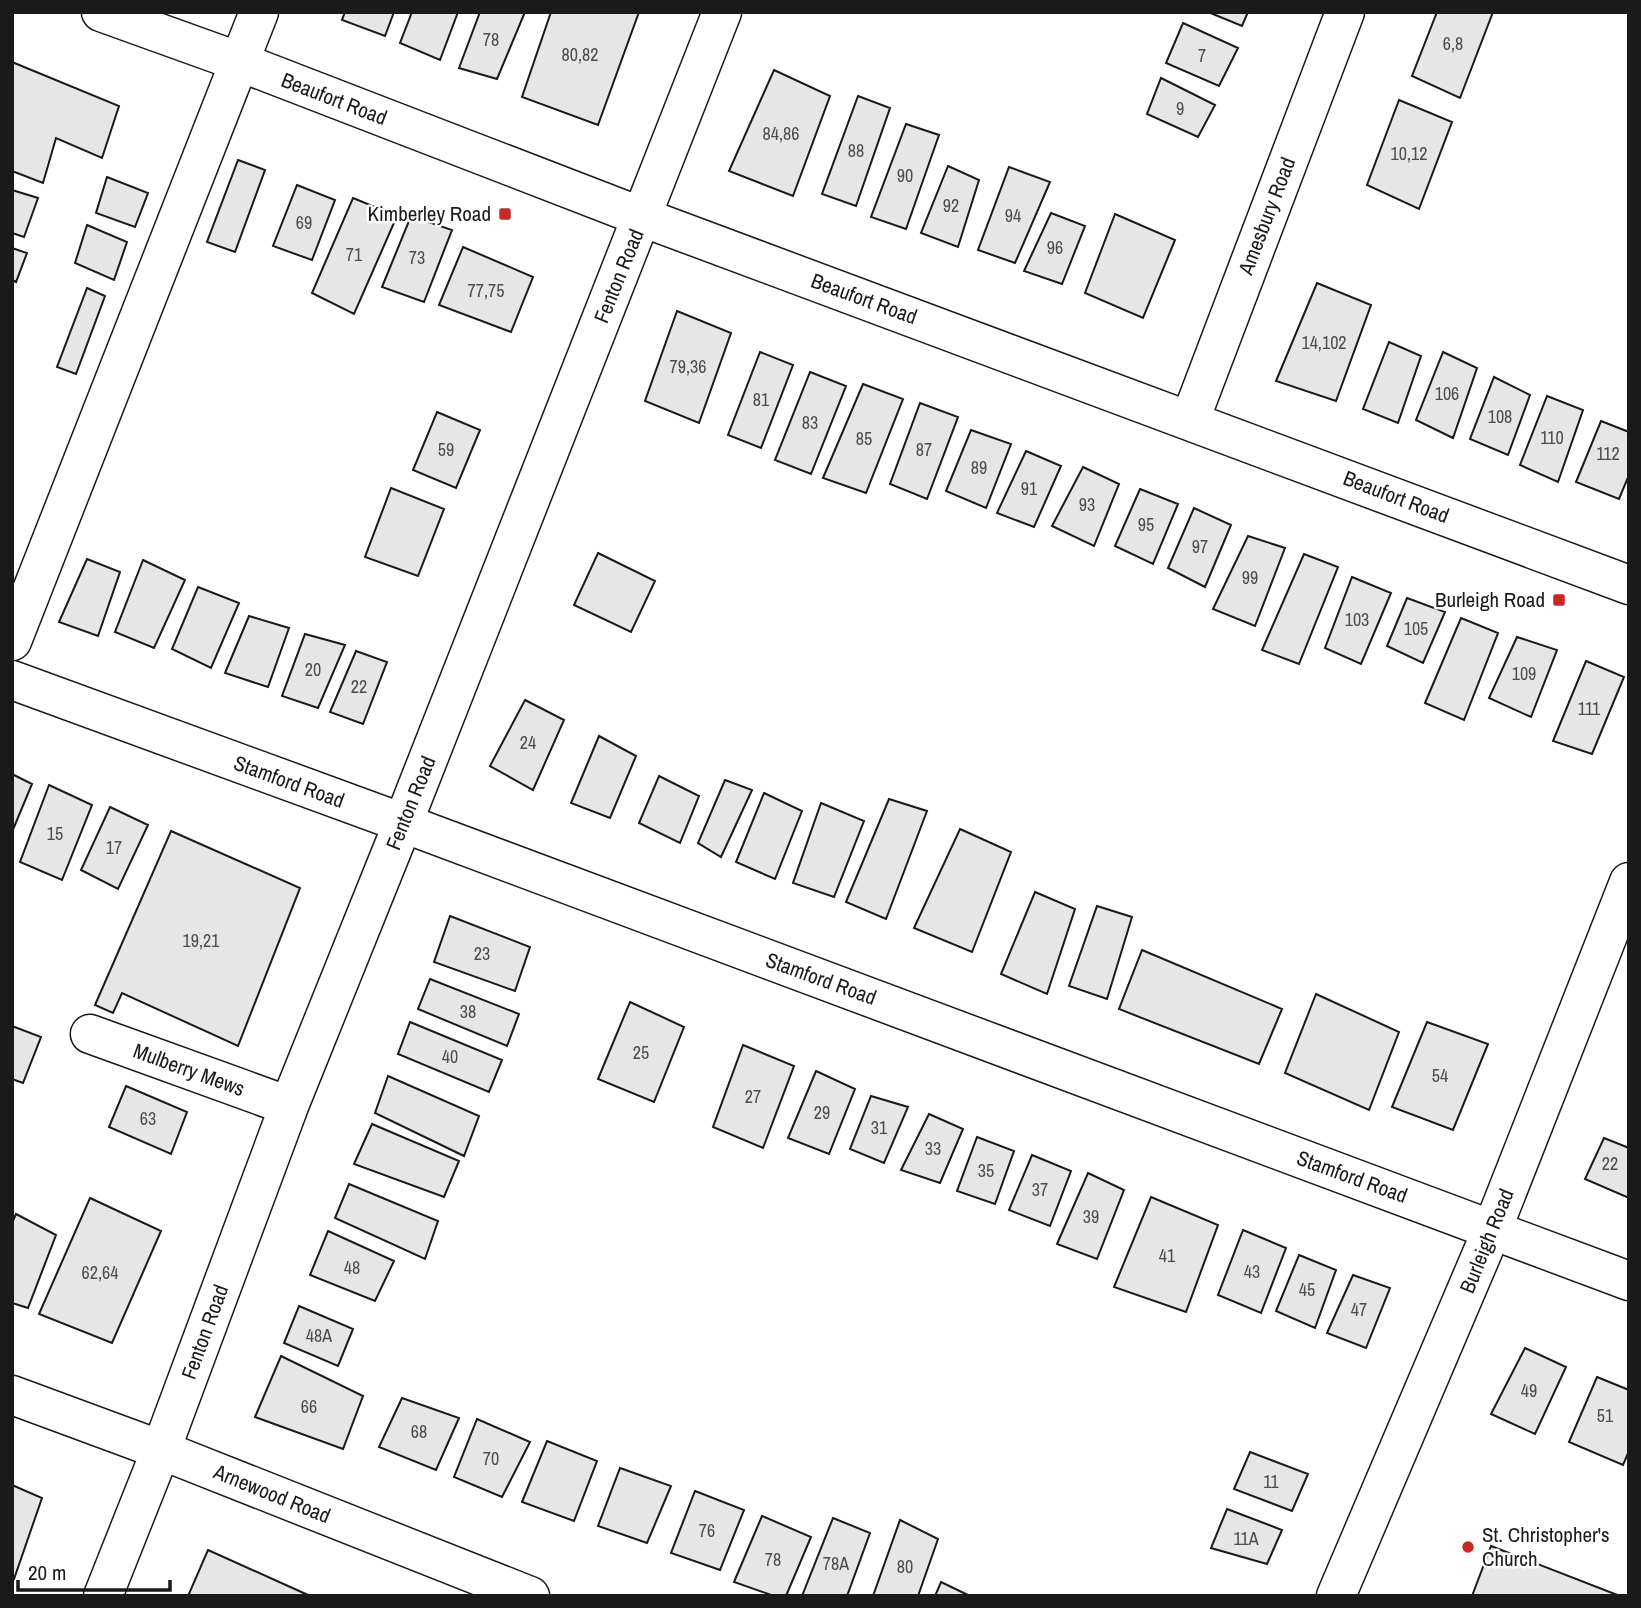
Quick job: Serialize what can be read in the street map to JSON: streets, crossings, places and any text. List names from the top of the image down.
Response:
{
  "streets": {
    "street": [
      "Beaufort Road",
      "Amesbury Road",
      "Fenton Road",
      "Stamford Road",
      "Mulberry Mews",
      "Burleigh Road",
      "Arnewood Road"
    ]
  },
  "crossings": [
    ["Beaufort Road", "Amesbury Road"],
    ["Beaufort Road", "Fenton Road"],
    ["Fenton Road", "Stamford Road"],
    ["Fenton Road", "Mulberry Mews"],
    ["Fenton Road", "Arnewood Road"],
    ["Stamford Road", "Burleigh Road"]
  ],
  "places": {
    "transit": ["Kimberley Road", "Burleigh Road"],
    "other": ["St. Christopher's Church"]
  },
  "house_numbers": [
    "78",
    "6,8",
    "80,82",
    "7",
    "9",
    "84,86",
    "88",
    "10,12",
    "90",
    "92",
    "94",
    "69",
    "96",
    "71",
    "73",
    "77,75",
    "14,102",
    "79,36",
    "106",
    "81",
    "108",
    "83",
    "110",
    "85",
    "59",
    "87",
    "112",
    "89",
    "91",
    "93",
    "95",
    "97",
    "99",
    "103",
    "105",
    "20",
    "109",
    "22",
    "111",
    "24",
    "15",
    "17",
    "19,21",
    "23",
    "38",
    "25",
    "40",
    "54",
    "27",
    "29",
    "63",
    "31",
    "33",
    "22",
    "35",
    "37",
    "39",
    "41",
    "48",
    "43",
    "62,64",
    "45",
    "47",
    "48A",
    "49",
    "66",
    "51",
    "68",
    "70",
    "11",
    "76",
    "11A",
    "78",
    "78A",
    "80"
  ],
  "scale_bar": "20 m"
}
